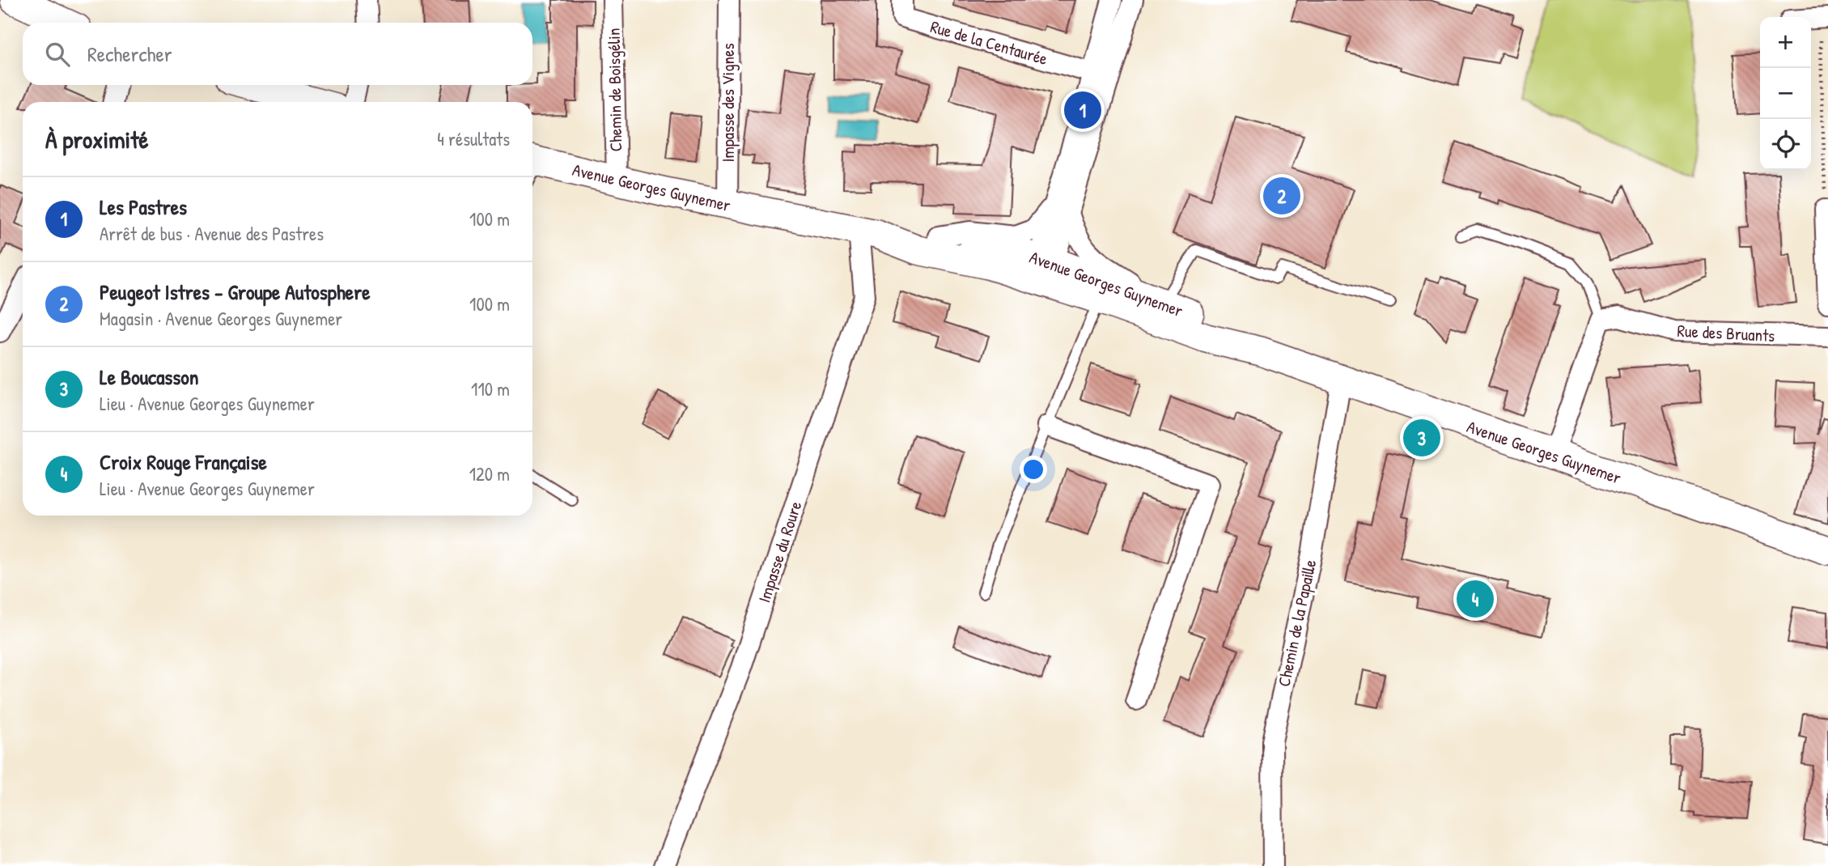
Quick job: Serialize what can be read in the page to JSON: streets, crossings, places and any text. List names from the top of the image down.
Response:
{
  "streets": {
    "main road": ["Avenue Georges Guynemer"],
    "street": [
      "Rue de la Centaurée",
      "Chemin de Boisgélin",
      "Impasse des Vignes",
      "Rue des Bruants",
      "Impasse du Roure",
      "Chemin de la Papaille"
    ]
  },
  "crossings": [
    ["Chemin de Boisgélin", "Avenue Georges Guynemer"],
    ["Impasse des Vignes", "Avenue Georges Guynemer"],
    ["Avenue Georges Guynemer", "Impasse du Roure"],
    ["Avenue Georges Guynemer", "Chemin de la Papaille"]
  ],
  "page": {
    "map_buttons": ["+", "−"],
    "search": "Rechercher",
    "pins": [
      "1",
      "2",
      "3",
      "4"
    ],
    "heading": ["À proximité", "4 résultats"],
    "list": [
      {
        "mark": "1",
        "name": "Les Pastres",
        "note": "Arrêt de bus · Avenue des Pastres",
        "value": "100 m"
      },
      {
        "mark": "2",
        "name": "Peugeot Istres - Groupe Autosphere",
        "note": "Magasin · Avenue Georges Guynemer",
        "value": "100 m"
      },
      {
        "mark": "3",
        "name": "Le Boucasson",
        "note": "Lieu · Avenue Georges Guynemer",
        "value": "110 m"
      },
      {
        "mark": "4",
        "name": "Croix Rouge Française",
        "note": "Lieu · Avenue Georges Guynemer",
        "value": "120 m"
      }
    ]
  }
}
